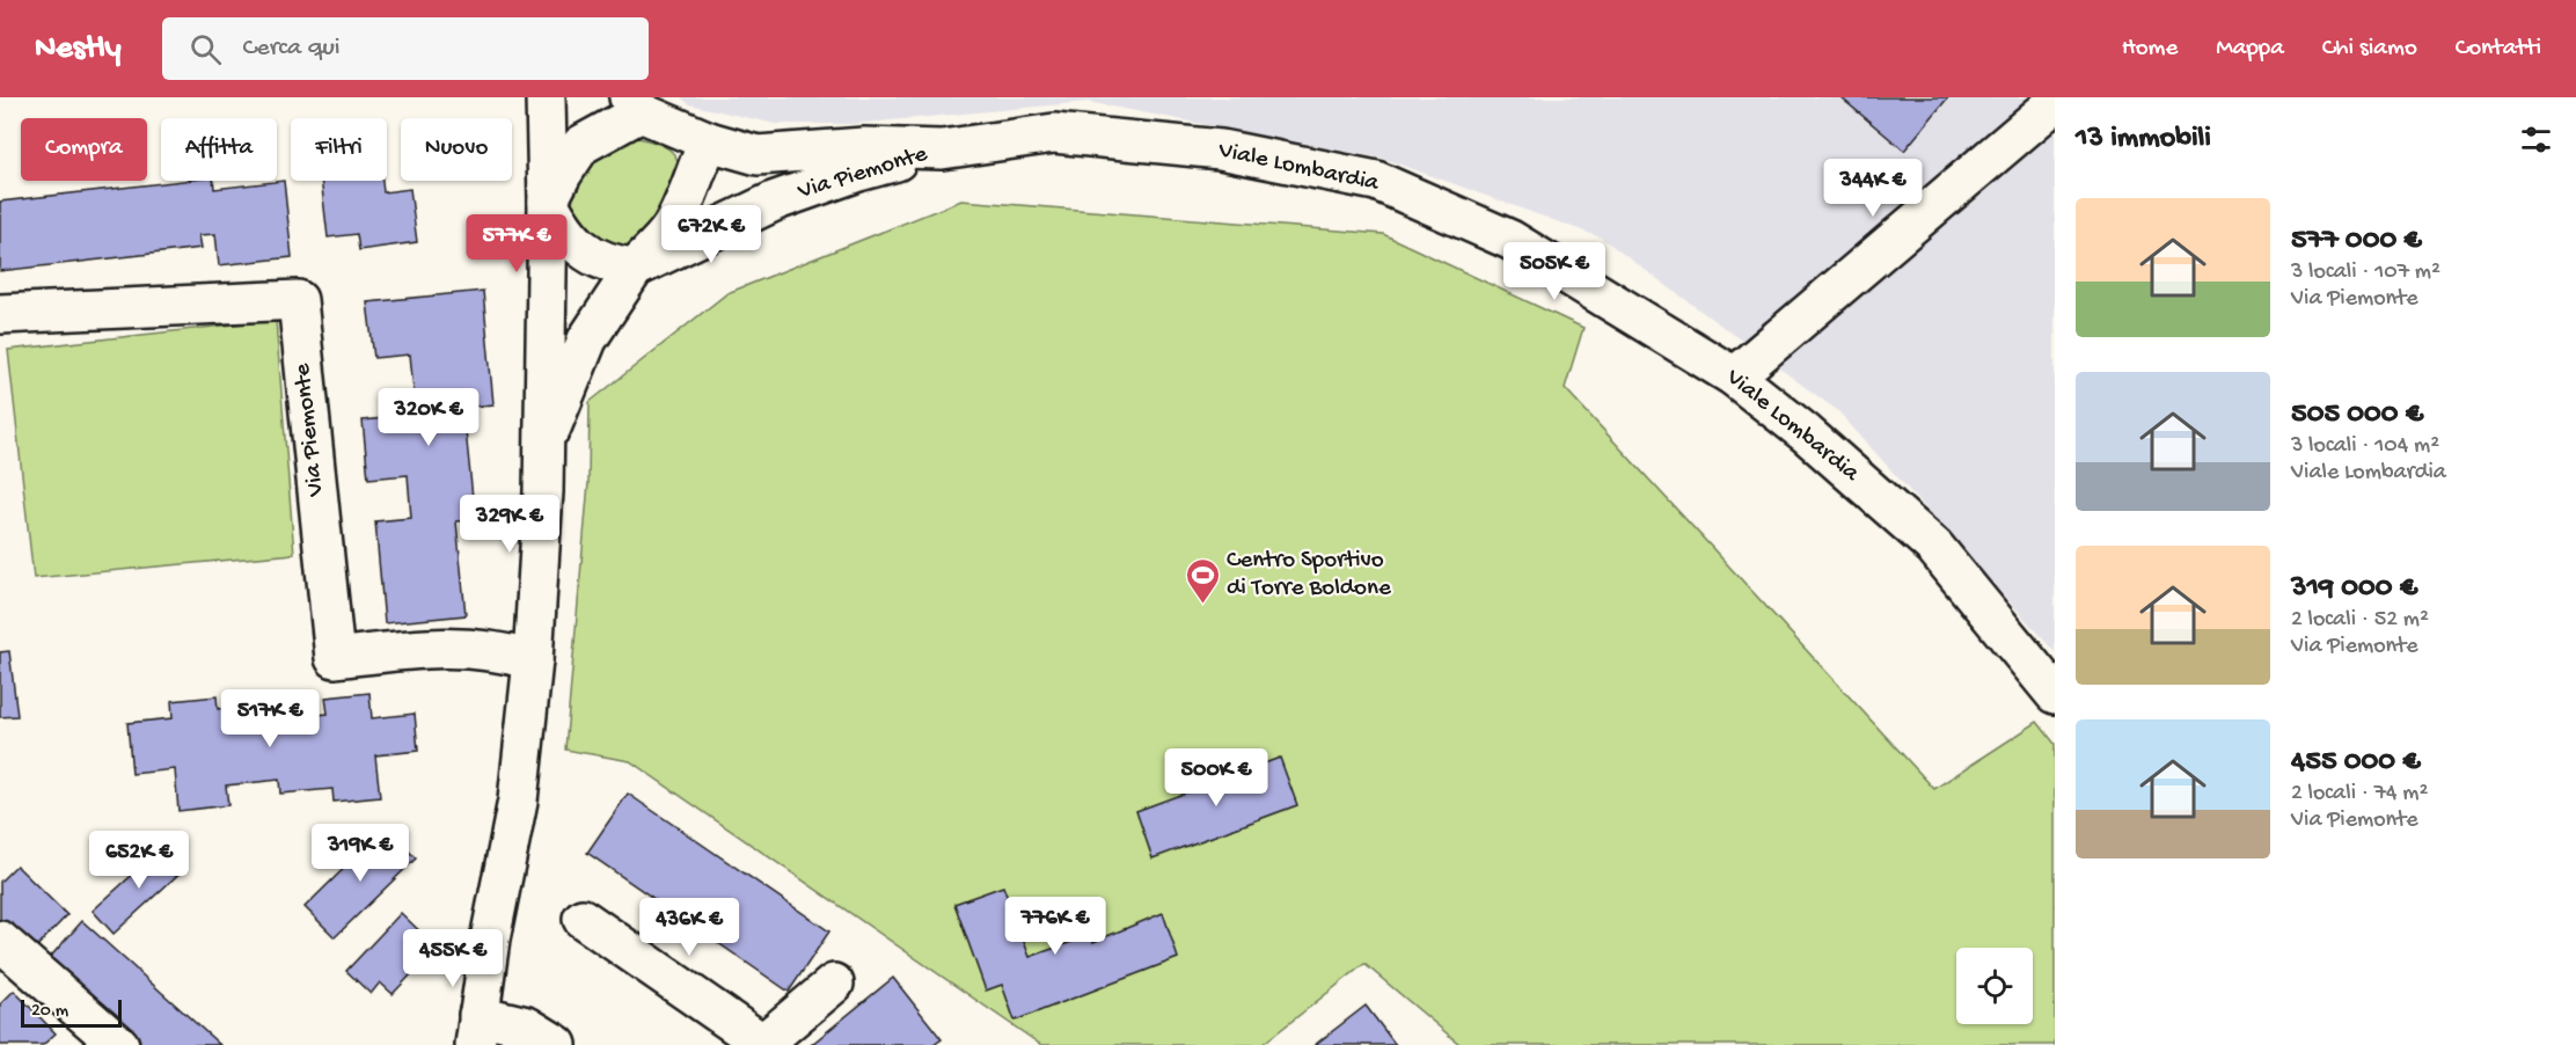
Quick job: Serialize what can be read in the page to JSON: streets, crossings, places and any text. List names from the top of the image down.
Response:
{
  "streets": {
    "street": ["Viale Lombardia", "Via Piemonte"]
  },
  "crossings": [
    ["Viale Lombardia", "Via Piemonte"]
  ],
  "places": {
    "sports": ["Centro Sportivo di Torre Boldone"]
  },
  "scale_bar": "20 m",
  "page": {
    "header": "Nestly",
    "search": "Cerca qui",
    "nav": [
      "Home",
      "Mappa",
      "Chi siamo",
      "Contatti"
    ],
    "heading": "13 immobili",
    "chip": [
      "Compra",
      "Affitta",
      "Filtri",
      "Nuovo"
    ],
    "price": [
      "344K €",
      "672K €",
      "577K €",
      "505K €",
      "320K €",
      "329K €",
      "517K €",
      "500K €",
      "319K €",
      "652K €",
      "776K €",
      "436K €",
      "455K €"
    ],
    "list": [
      {
        "name": "577 000 €",
        "note": "3 locali · 107 m² · Via Piemonte"
      },
      {
        "name": "505 000 €",
        "note": "3 locali · 104 m² · Viale Lombardia"
      },
      {
        "name": "319 000 €",
        "note": "2 locali · 52 m² · Via Piemonte"
      },
      {
        "name": "455 000 €",
        "note": "2 locali · 74 m² · Via Piemonte"
      }
    ],
    "scale": "20 m"
  }
}
